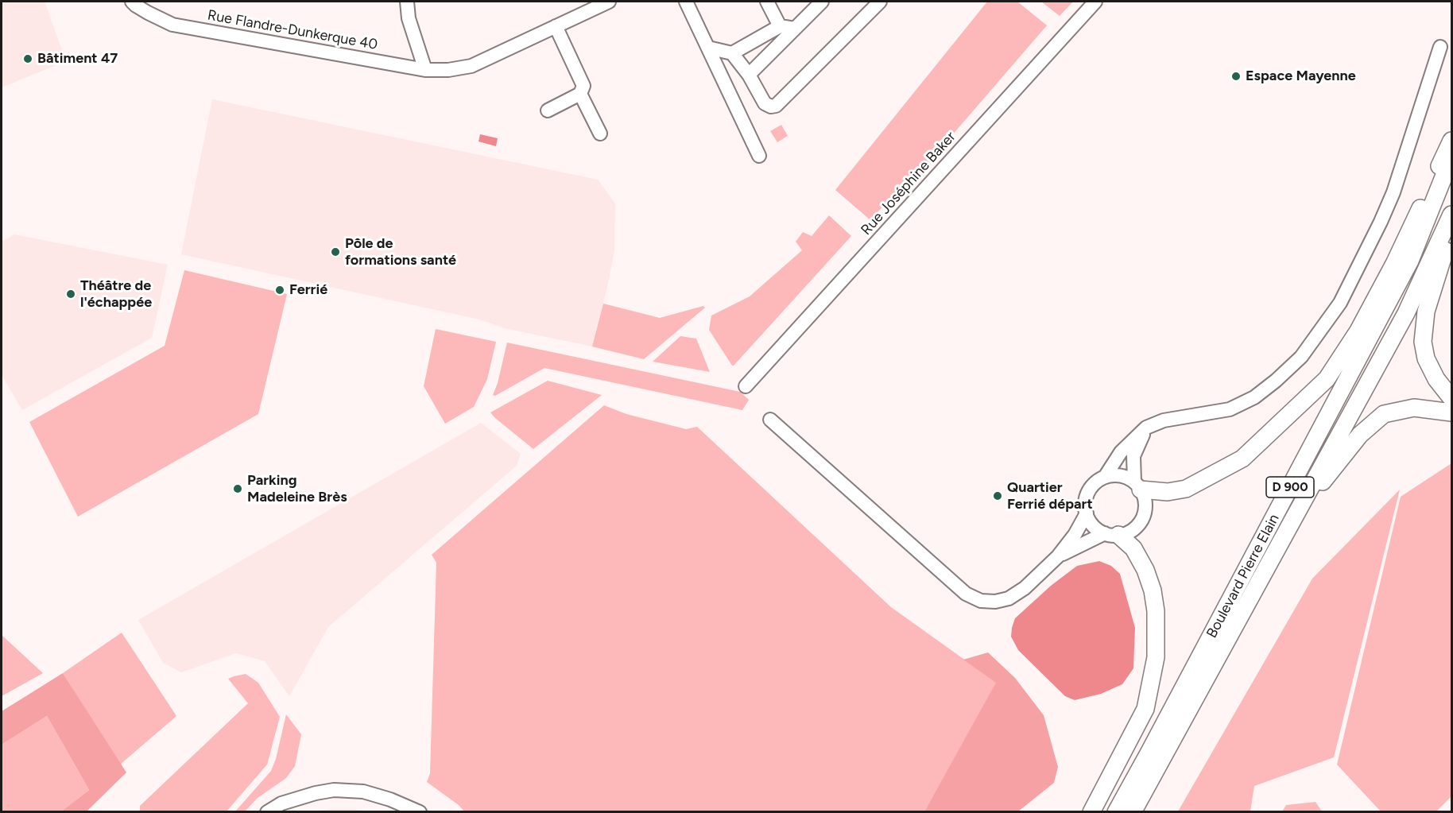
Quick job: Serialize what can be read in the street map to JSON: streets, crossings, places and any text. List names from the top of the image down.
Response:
{
  "streets": {
    "main road": ["D 900", "Boulevard Pierre Elain"],
    "street": ["Rue Flandre-Dunkerque 40", "Rue Joséphine Baker"]
  },
  "places": [
    "Bâtiment 47",
    "Espace Mayenne",
    "Pôle de formations santé",
    "Ferrié",
    "Théâtre de l'échappée",
    "Parking Madeleine Brès",
    "Quartier Ferrié départ"
  ]
}
